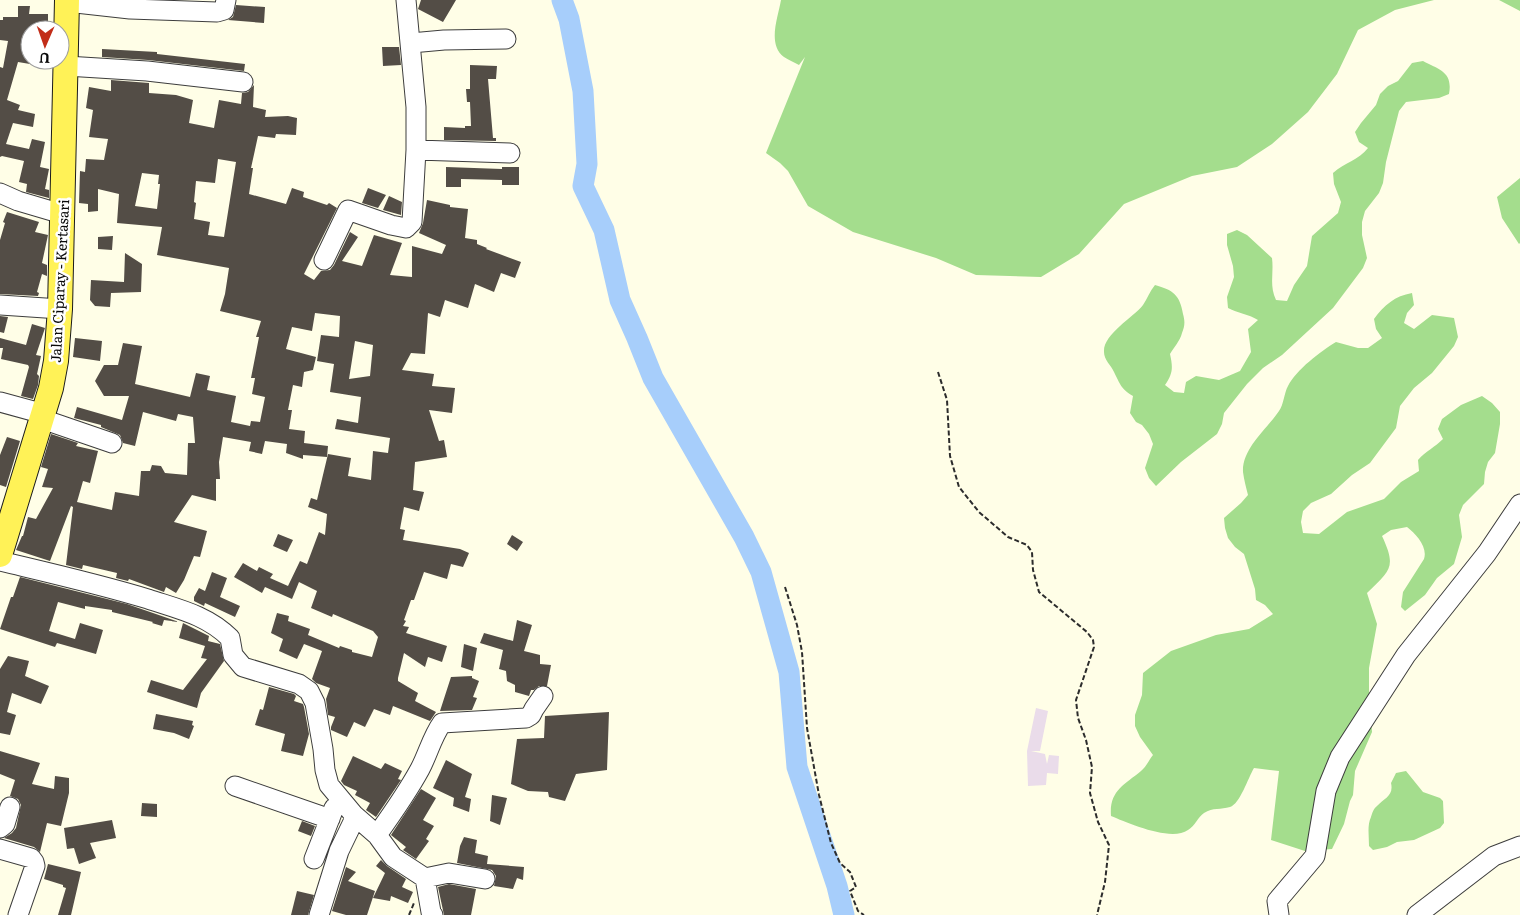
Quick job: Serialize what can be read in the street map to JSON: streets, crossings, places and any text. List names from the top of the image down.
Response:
{
  "streets": {
    "main road": ["Jalan Ciparay - Kertasari"]
  },
  "north": "bottom"
}
